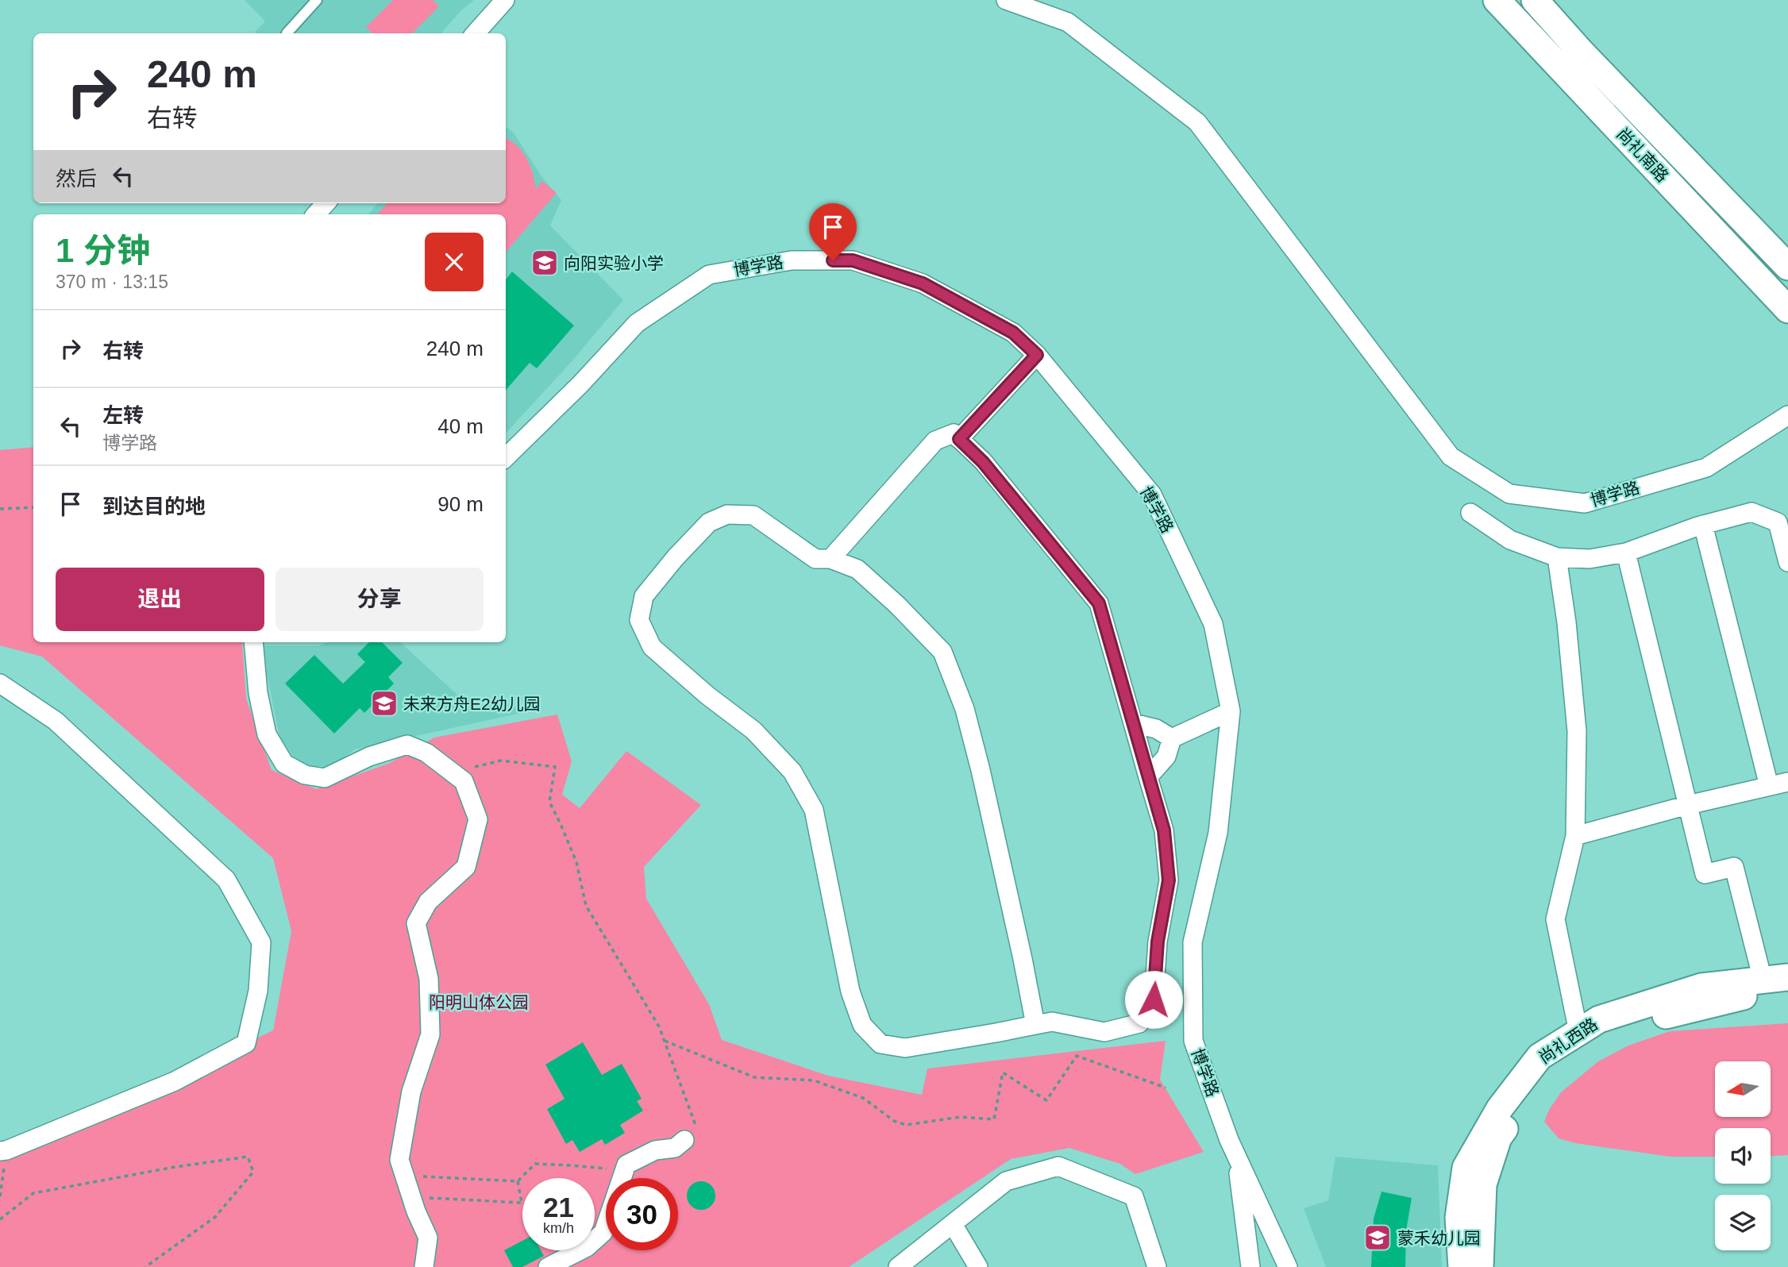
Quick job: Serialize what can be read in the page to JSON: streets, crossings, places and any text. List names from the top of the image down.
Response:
{
  "streets": {
    "street": ["尚礼南路", "博学路", "尚礼西路"]
  },
  "parks": ["阳明山体公园"],
  "places": {
    "school or university": ["向阳实验小学", "未来方舟E2幼儿园", "蒙禾幼儿园"]
  },
  "north": "left",
  "page": {
    "turn": ["240 m", "右转"],
    "then": "然后",
    "heading": ["1 分钟", "370 m · 13:15"],
    "list": [
      {
        "name": "右转",
        "value": "240 m"
      },
      {
        "name": "左转",
        "note": "博学路",
        "value": "40 m"
      },
      {
        "name": "到达目的地",
        "value": "90 m"
      }
    ],
    "buttons": ["退出", "分享"],
    "speed": "21 km/h",
    "limit": "30"
  }
}
